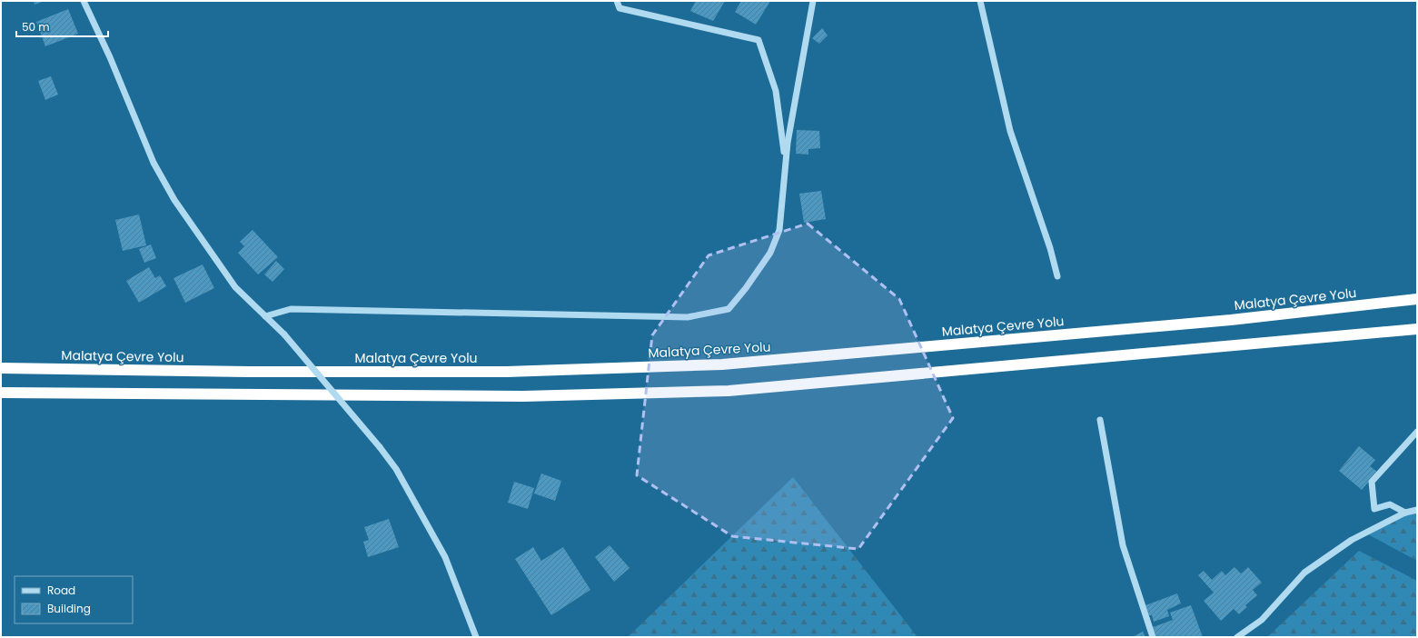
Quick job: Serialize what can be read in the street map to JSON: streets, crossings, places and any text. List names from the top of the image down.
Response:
{
  "streets": {
    "highway": ["Malatya Çevre Yolu"]
  },
  "legend": ["Road", "Building"],
  "scale_bar": "50 m"
}
